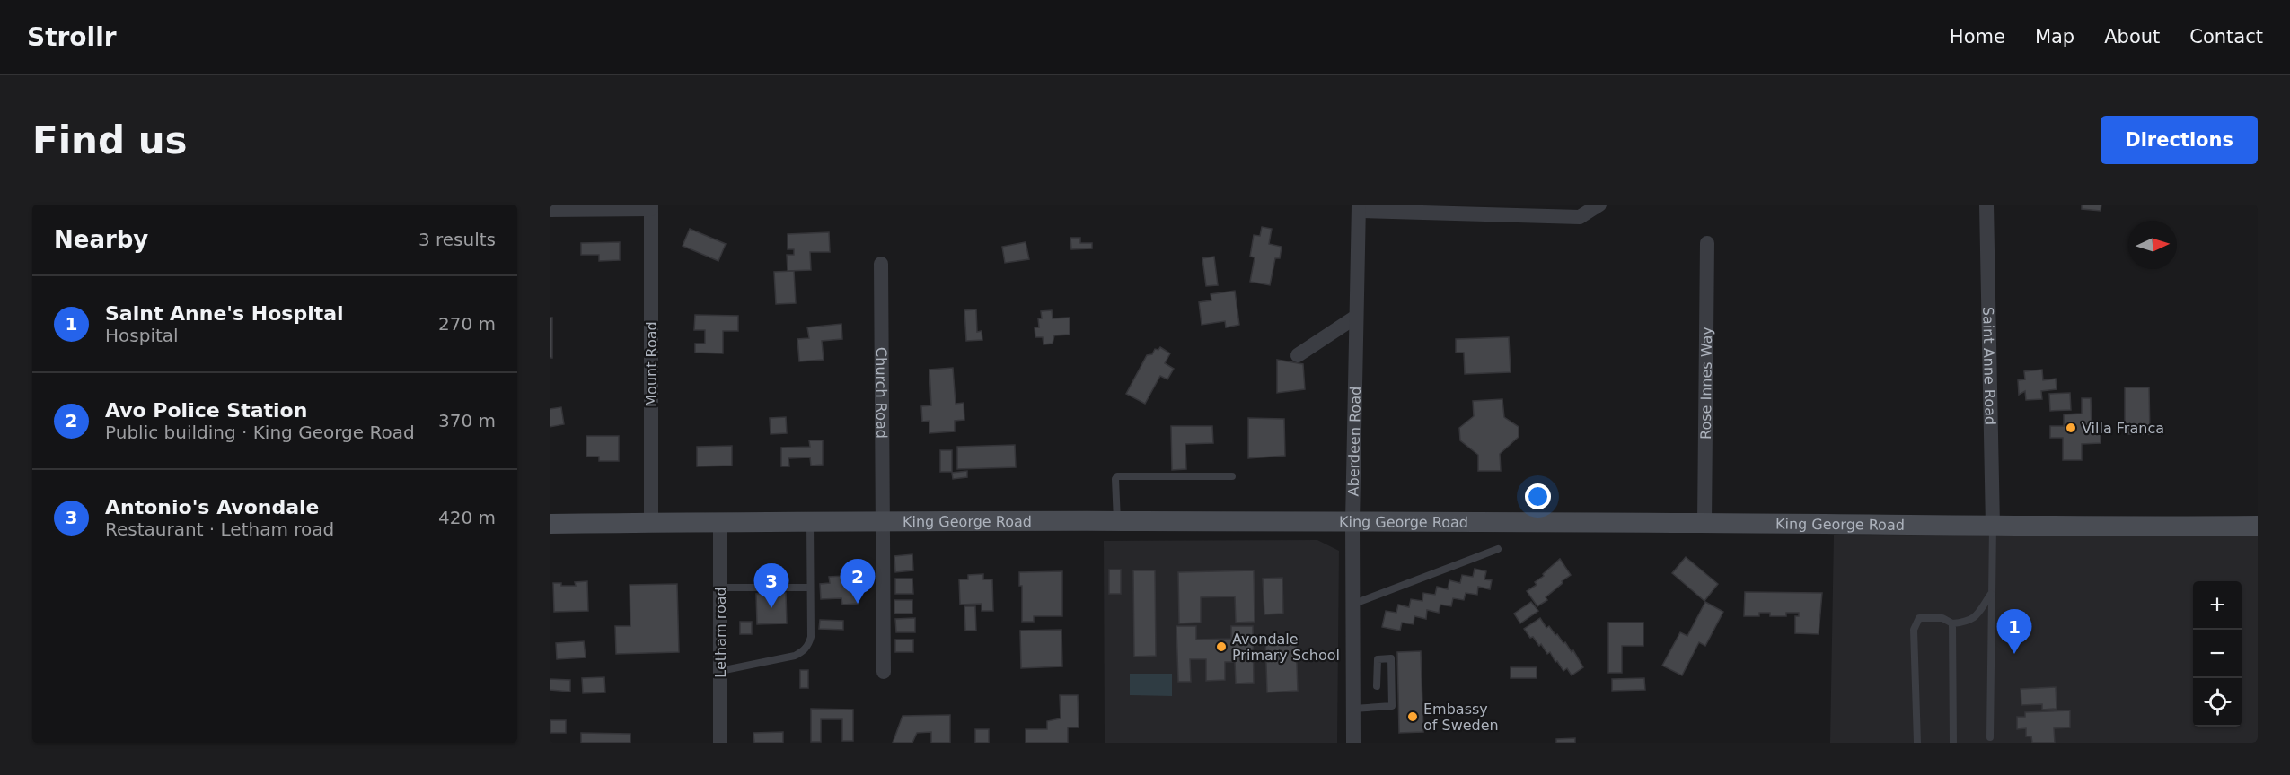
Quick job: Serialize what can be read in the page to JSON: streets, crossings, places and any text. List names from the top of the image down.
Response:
{
  "streets": {
    "main road": ["King George Road"],
    "street": [
      "Mount Road",
      "Saint Anne Road",
      "Rose Innes Way",
      "Church Road",
      "Aberdeen Road",
      "Letham road"
    ]
  },
  "crossings": [
    ["Mount Road", "King George Road"],
    ["Saint Anne Road", "King George Road"],
    ["Rose Innes Way", "King George Road"],
    ["Church Road", "King George Road"],
    ["Aberdeen Road", "King George Road"],
    ["King George Road", "Letham road"]
  ],
  "places": ["Villa Franca", "Avondale Primary School", "Embassy of Sweden"],
  "north": "right",
  "page": {
    "header": "Strollr",
    "nav": [
      "Home",
      "Map",
      "About",
      "Contact"
    ],
    "buttons": "Directions",
    "title": "Find us",
    "heading": ["Nearby", "3 results"],
    "list": [
      {
        "mark": "1",
        "name": "Saint Anne's Hospital",
        "note": "Hospital",
        "value": "270 m"
      },
      {
        "mark": "2",
        "name": "Avo Police Station",
        "note": "Public building · King George Road",
        "value": "370 m"
      },
      {
        "mark": "3",
        "name": "Antonio's Avondale",
        "note": "Restaurant · Letham road",
        "value": "420 m"
      }
    ],
    "pins": ["2", "3", "1"],
    "map_buttons": ["+", "−"]
  }
}
